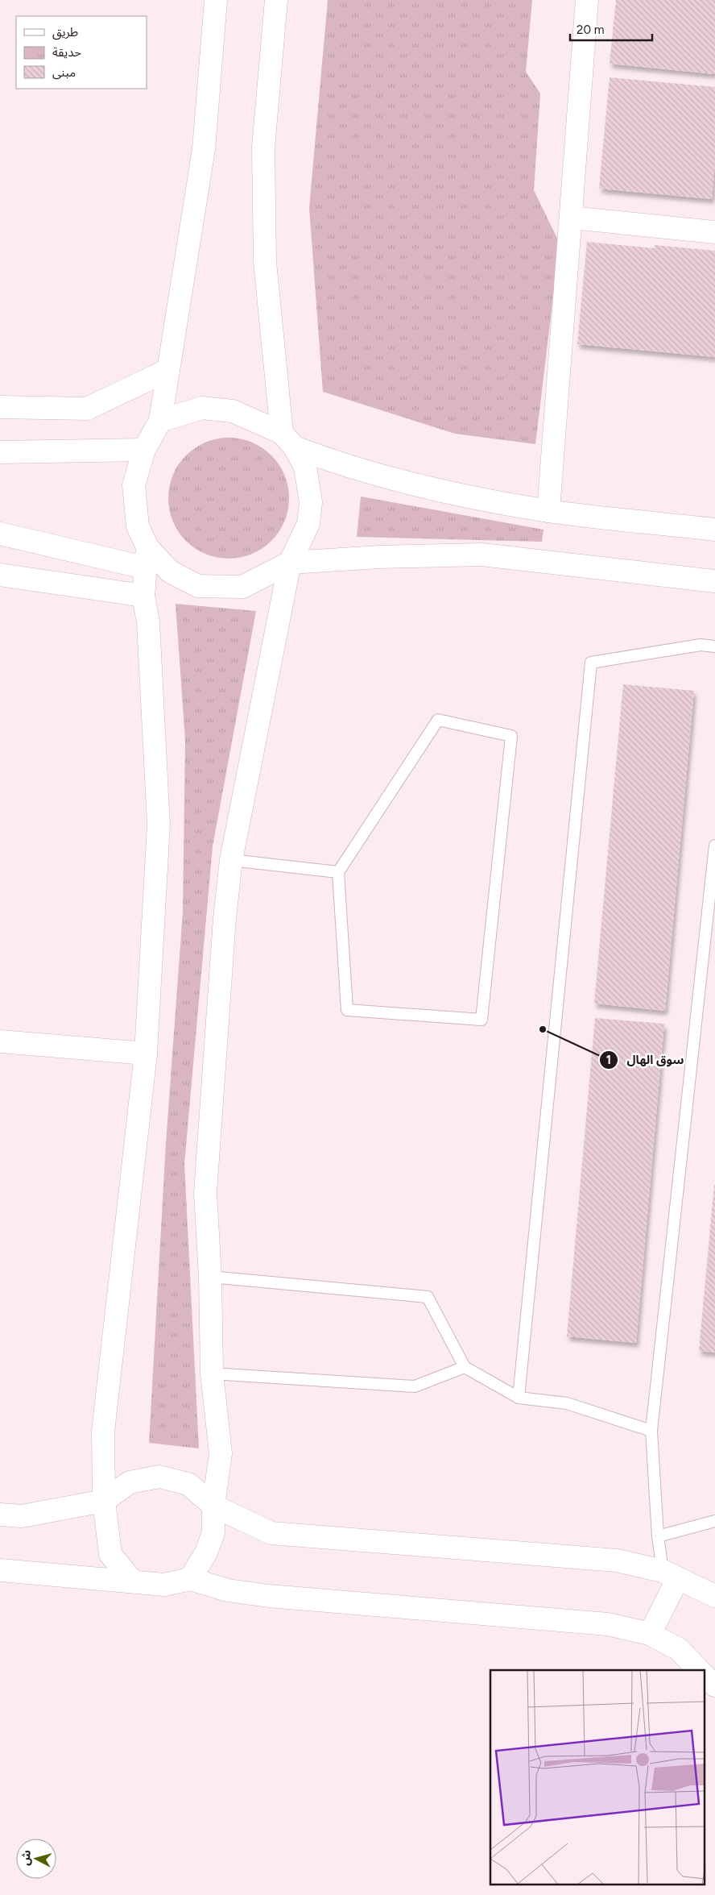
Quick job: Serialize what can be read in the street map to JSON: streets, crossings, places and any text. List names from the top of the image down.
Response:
{
  "places": ["سوق الهال"],
  "legend": ["طريق", "حديقة", "مبنى"],
  "scale_bar": "20 m",
  "north": "left"
}
